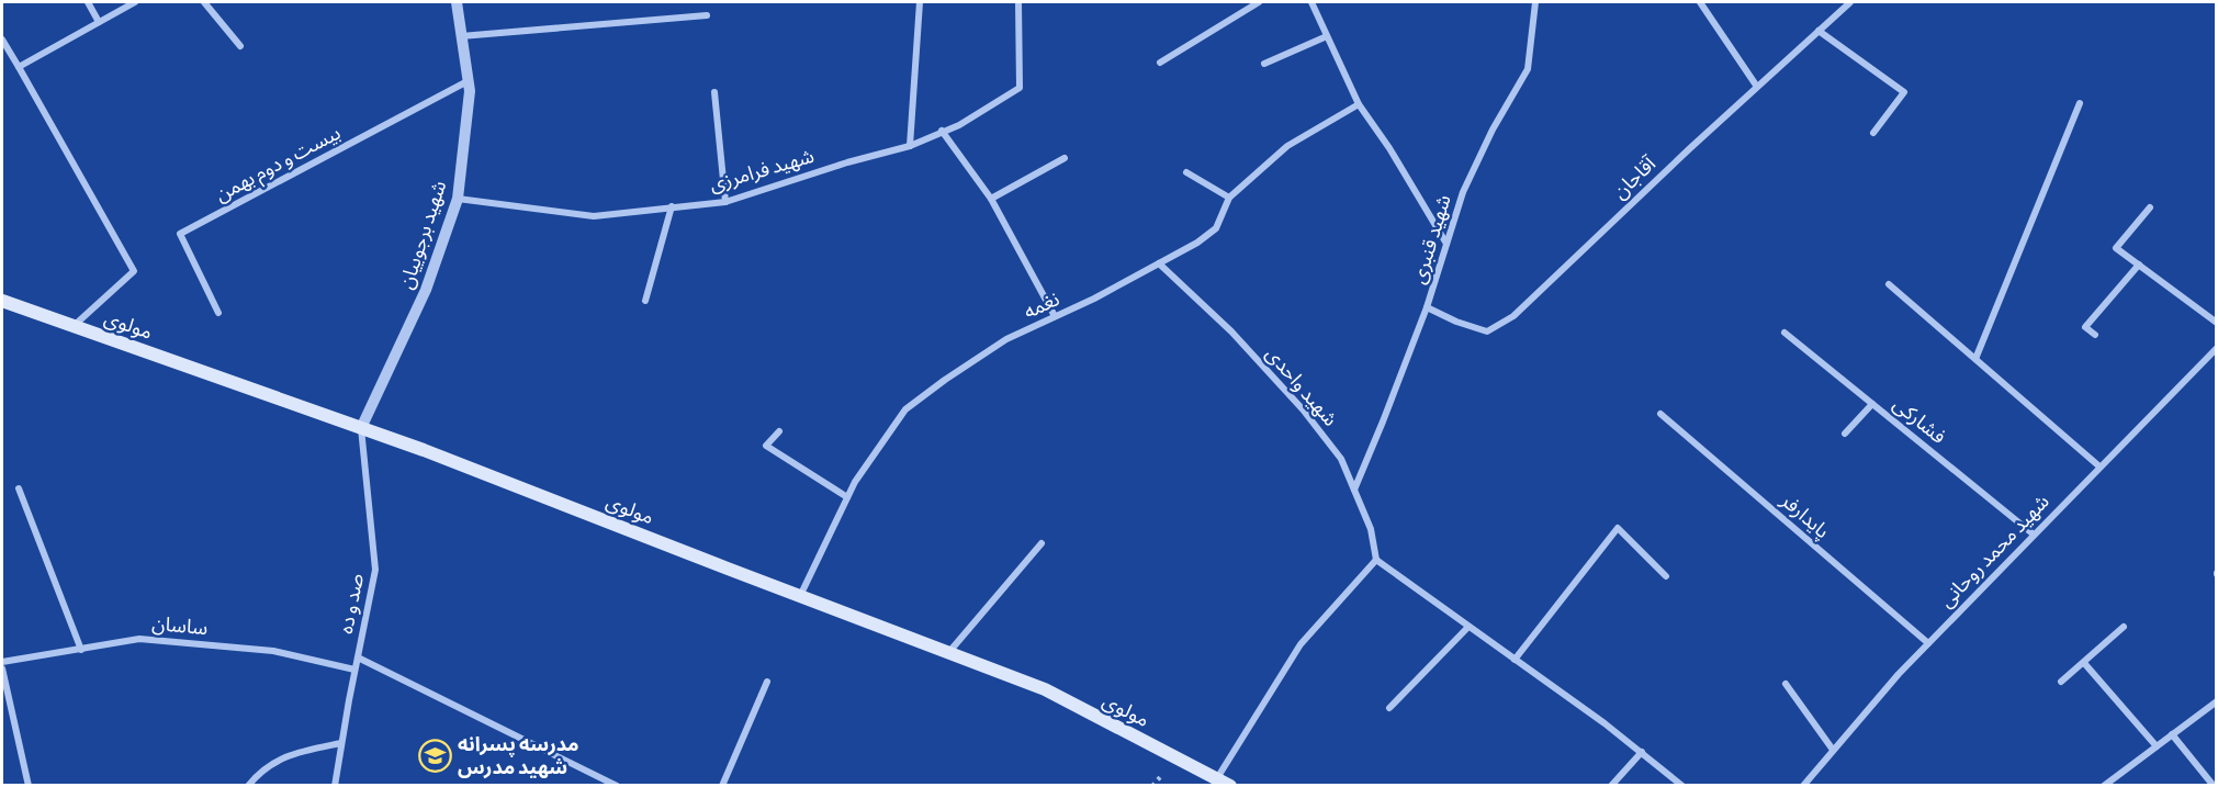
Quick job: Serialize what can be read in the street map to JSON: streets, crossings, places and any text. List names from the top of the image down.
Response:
{
  "streets": {
    "main road": ["مولوی"],
    "street": [
      "بیست و دوم بهمن",
      "شهید فرامرزی",
      "آقاجان",
      "شهید برجوییان",
      "شهید قنبری",
      "نغمه",
      "شهید واحدی",
      "فشارکی",
      "پایدارفر",
      "شهید محمد روحانی",
      "صد و ده",
      "ساسان"
    ]
  },
  "crossings": [
    ["بیست و دوم بهمن", "شهید برجوییان"],
    ["شهید فرامرزی", "شهید برجوییان"],
    ["آقاجان", "شهید قنبری"],
    ["شهید برجوییان", "مولوی"],
    ["شهید برجوییان", "صد و ده"],
    ["شهید قنبری", "شهید واحدی"],
    ["نغمه", "مولوی"],
    ["نغمه", "شهید واحدی"],
    ["مولوی", "صد و ده"],
    ["فشارکی", "شهید محمد روحانی"],
    ["پایدارفر", "شهید محمد روحانی"],
    ["صد و ده", "ساسان"]
  ],
  "places": {
    "school or university": ["مدرسه پسرانه شهید مدرس"]
  }
}
